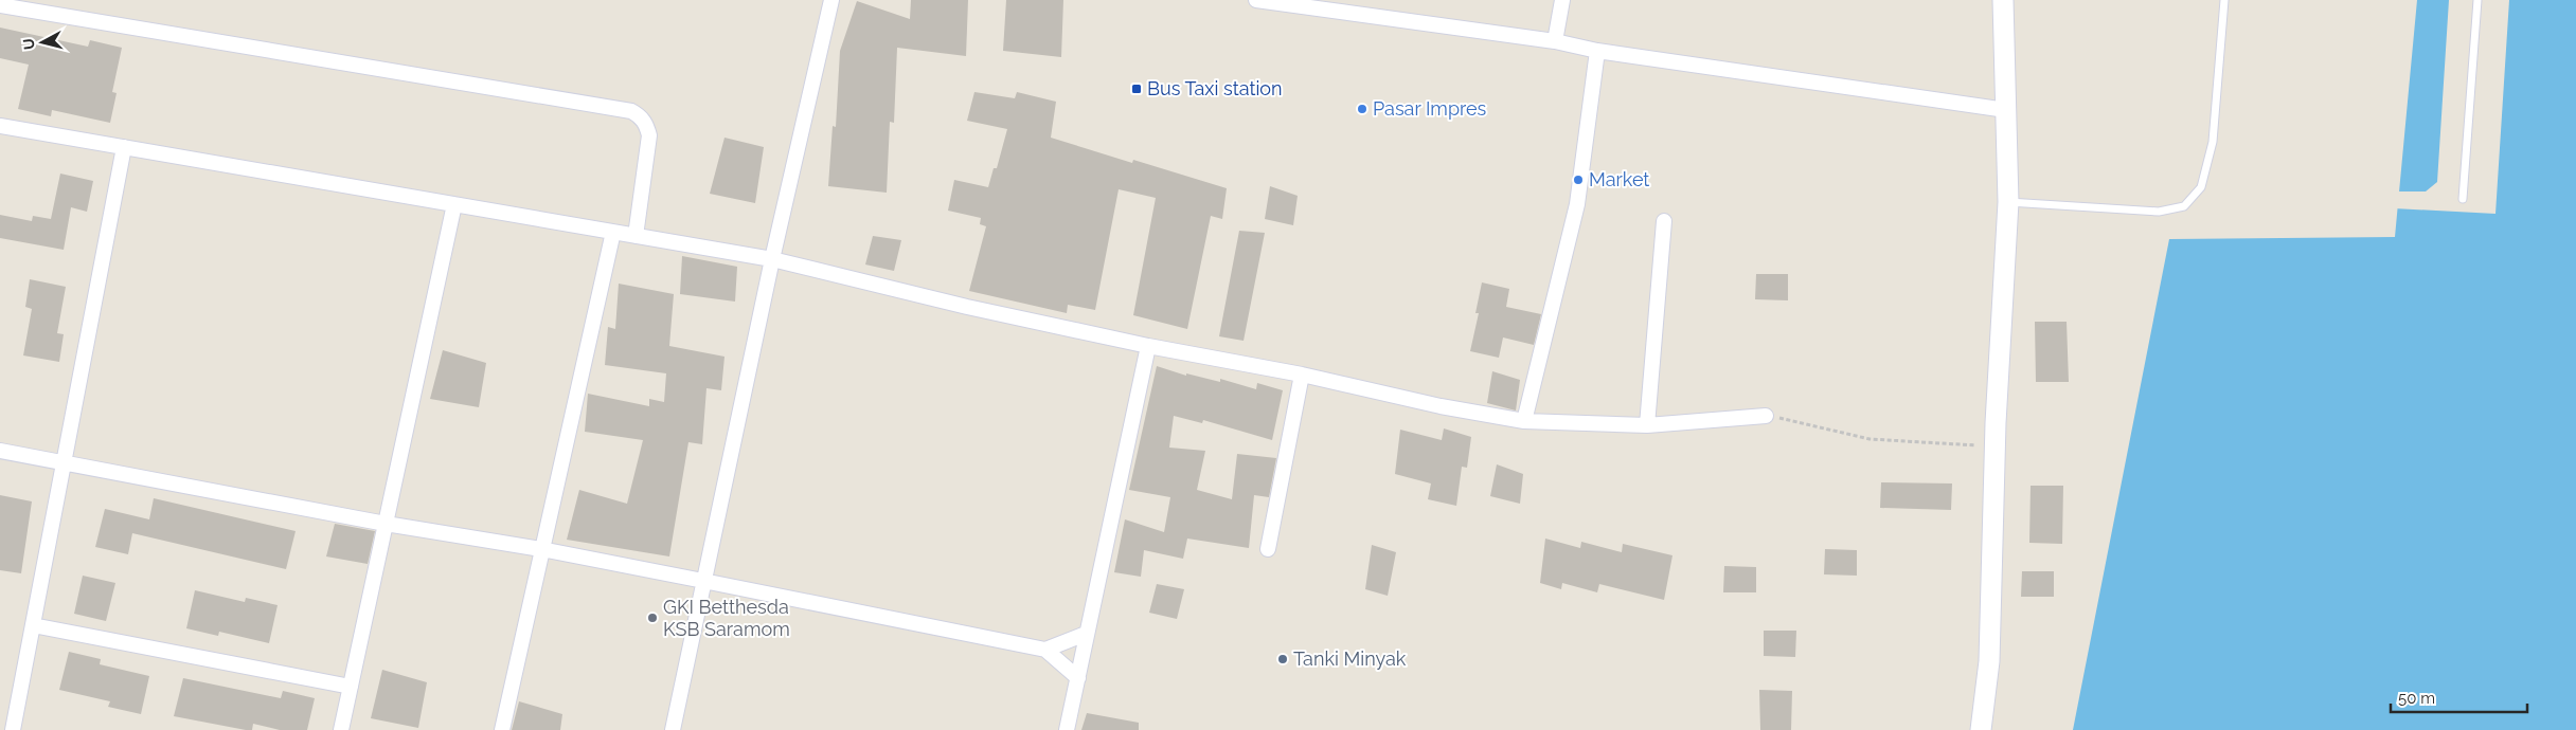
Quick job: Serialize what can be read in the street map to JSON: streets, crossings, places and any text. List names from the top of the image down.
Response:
{
  "places": {
    "transit": ["Bus Taxi station"],
    "other": [
      "Pasar Impres",
      "Market",
      "GKI Betthesda KSB Saramom",
      "Tanki Minyak"
    ]
  },
  "scale_bar": "50 m",
  "north": "left"
}
